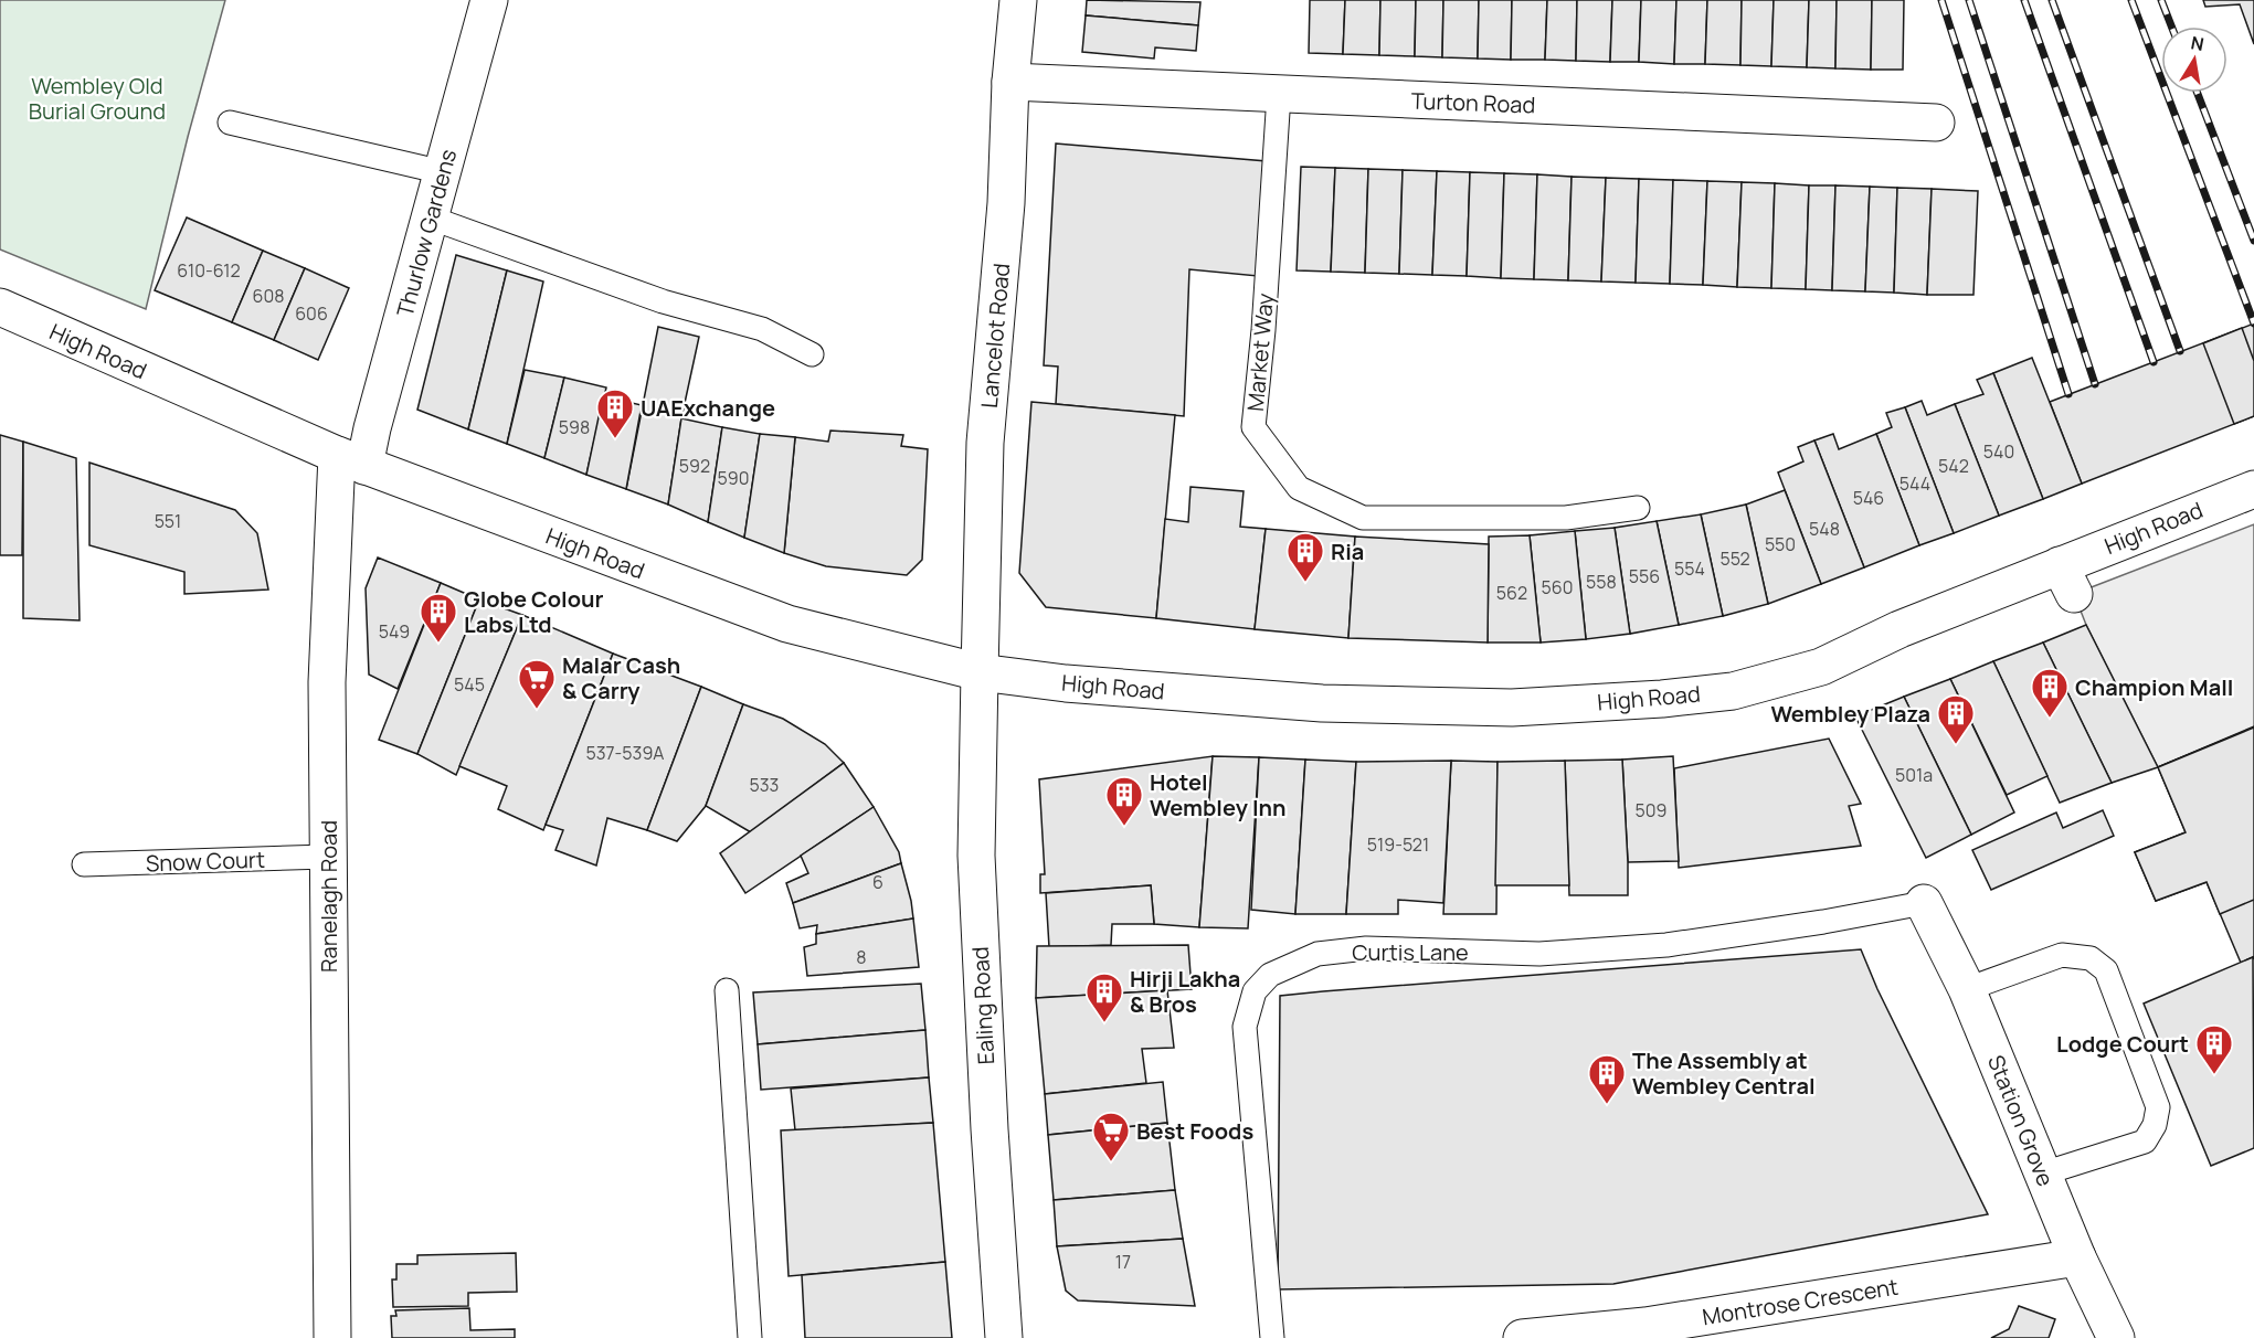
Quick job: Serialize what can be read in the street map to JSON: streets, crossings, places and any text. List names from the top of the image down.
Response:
{
  "streets": {
    "street": [
      "Turton Road",
      "Thurlow Gardens",
      "Lancelot Road",
      "High Road",
      "Ranelagh Road",
      "Ealing Road",
      "Station Grove",
      "Montrose Crescent"
    ],
    "lane": ["Market Way", "Snow Court", "Curtis Lane"]
  },
  "crossings": [
    ["Turton Road", "Lancelot Road"],
    ["Turton Road", "Market Way"],
    ["Thurlow Gardens", "High Road"],
    ["Thurlow Gardens", "Ranelagh Road"],
    ["Lancelot Road", "High Road"],
    ["Lancelot Road", "Ealing Road"],
    ["High Road", "Ranelagh Road"],
    ["High Road", "Ealing Road"],
    ["Snow Court", "Ranelagh Road"],
    ["Curtis Lane", "Station Grove"],
    ["Station Grove", "Montrose Crescent"]
  ],
  "parks": ["Wembley Old Burial Ground"],
  "places": {
    "building": [
      "UAExchange",
      "Ria",
      "Globe Colour Labs Ltd",
      "Champion Mall",
      "Wembley Plaza",
      "Hotel Wembley Inn",
      "Hirji Lakha & Bros",
      "Lodge Court",
      "The Assembly at Wembley Central"
    ],
    "supermarket": ["Malar Cash & Carry", "Best Foods"]
  },
  "house_numbers": [
    "610-612",
    "608",
    "606",
    "598",
    "540",
    "592",
    "542",
    "590",
    "544",
    "546",
    "551",
    "548",
    "550",
    "552",
    "554",
    "556",
    "558",
    "560",
    "562",
    "549",
    "545",
    "537-539A",
    "501a",
    "533",
    "509",
    "519-521",
    "6",
    "8",
    "17"
  ],
  "north": "top"
}
